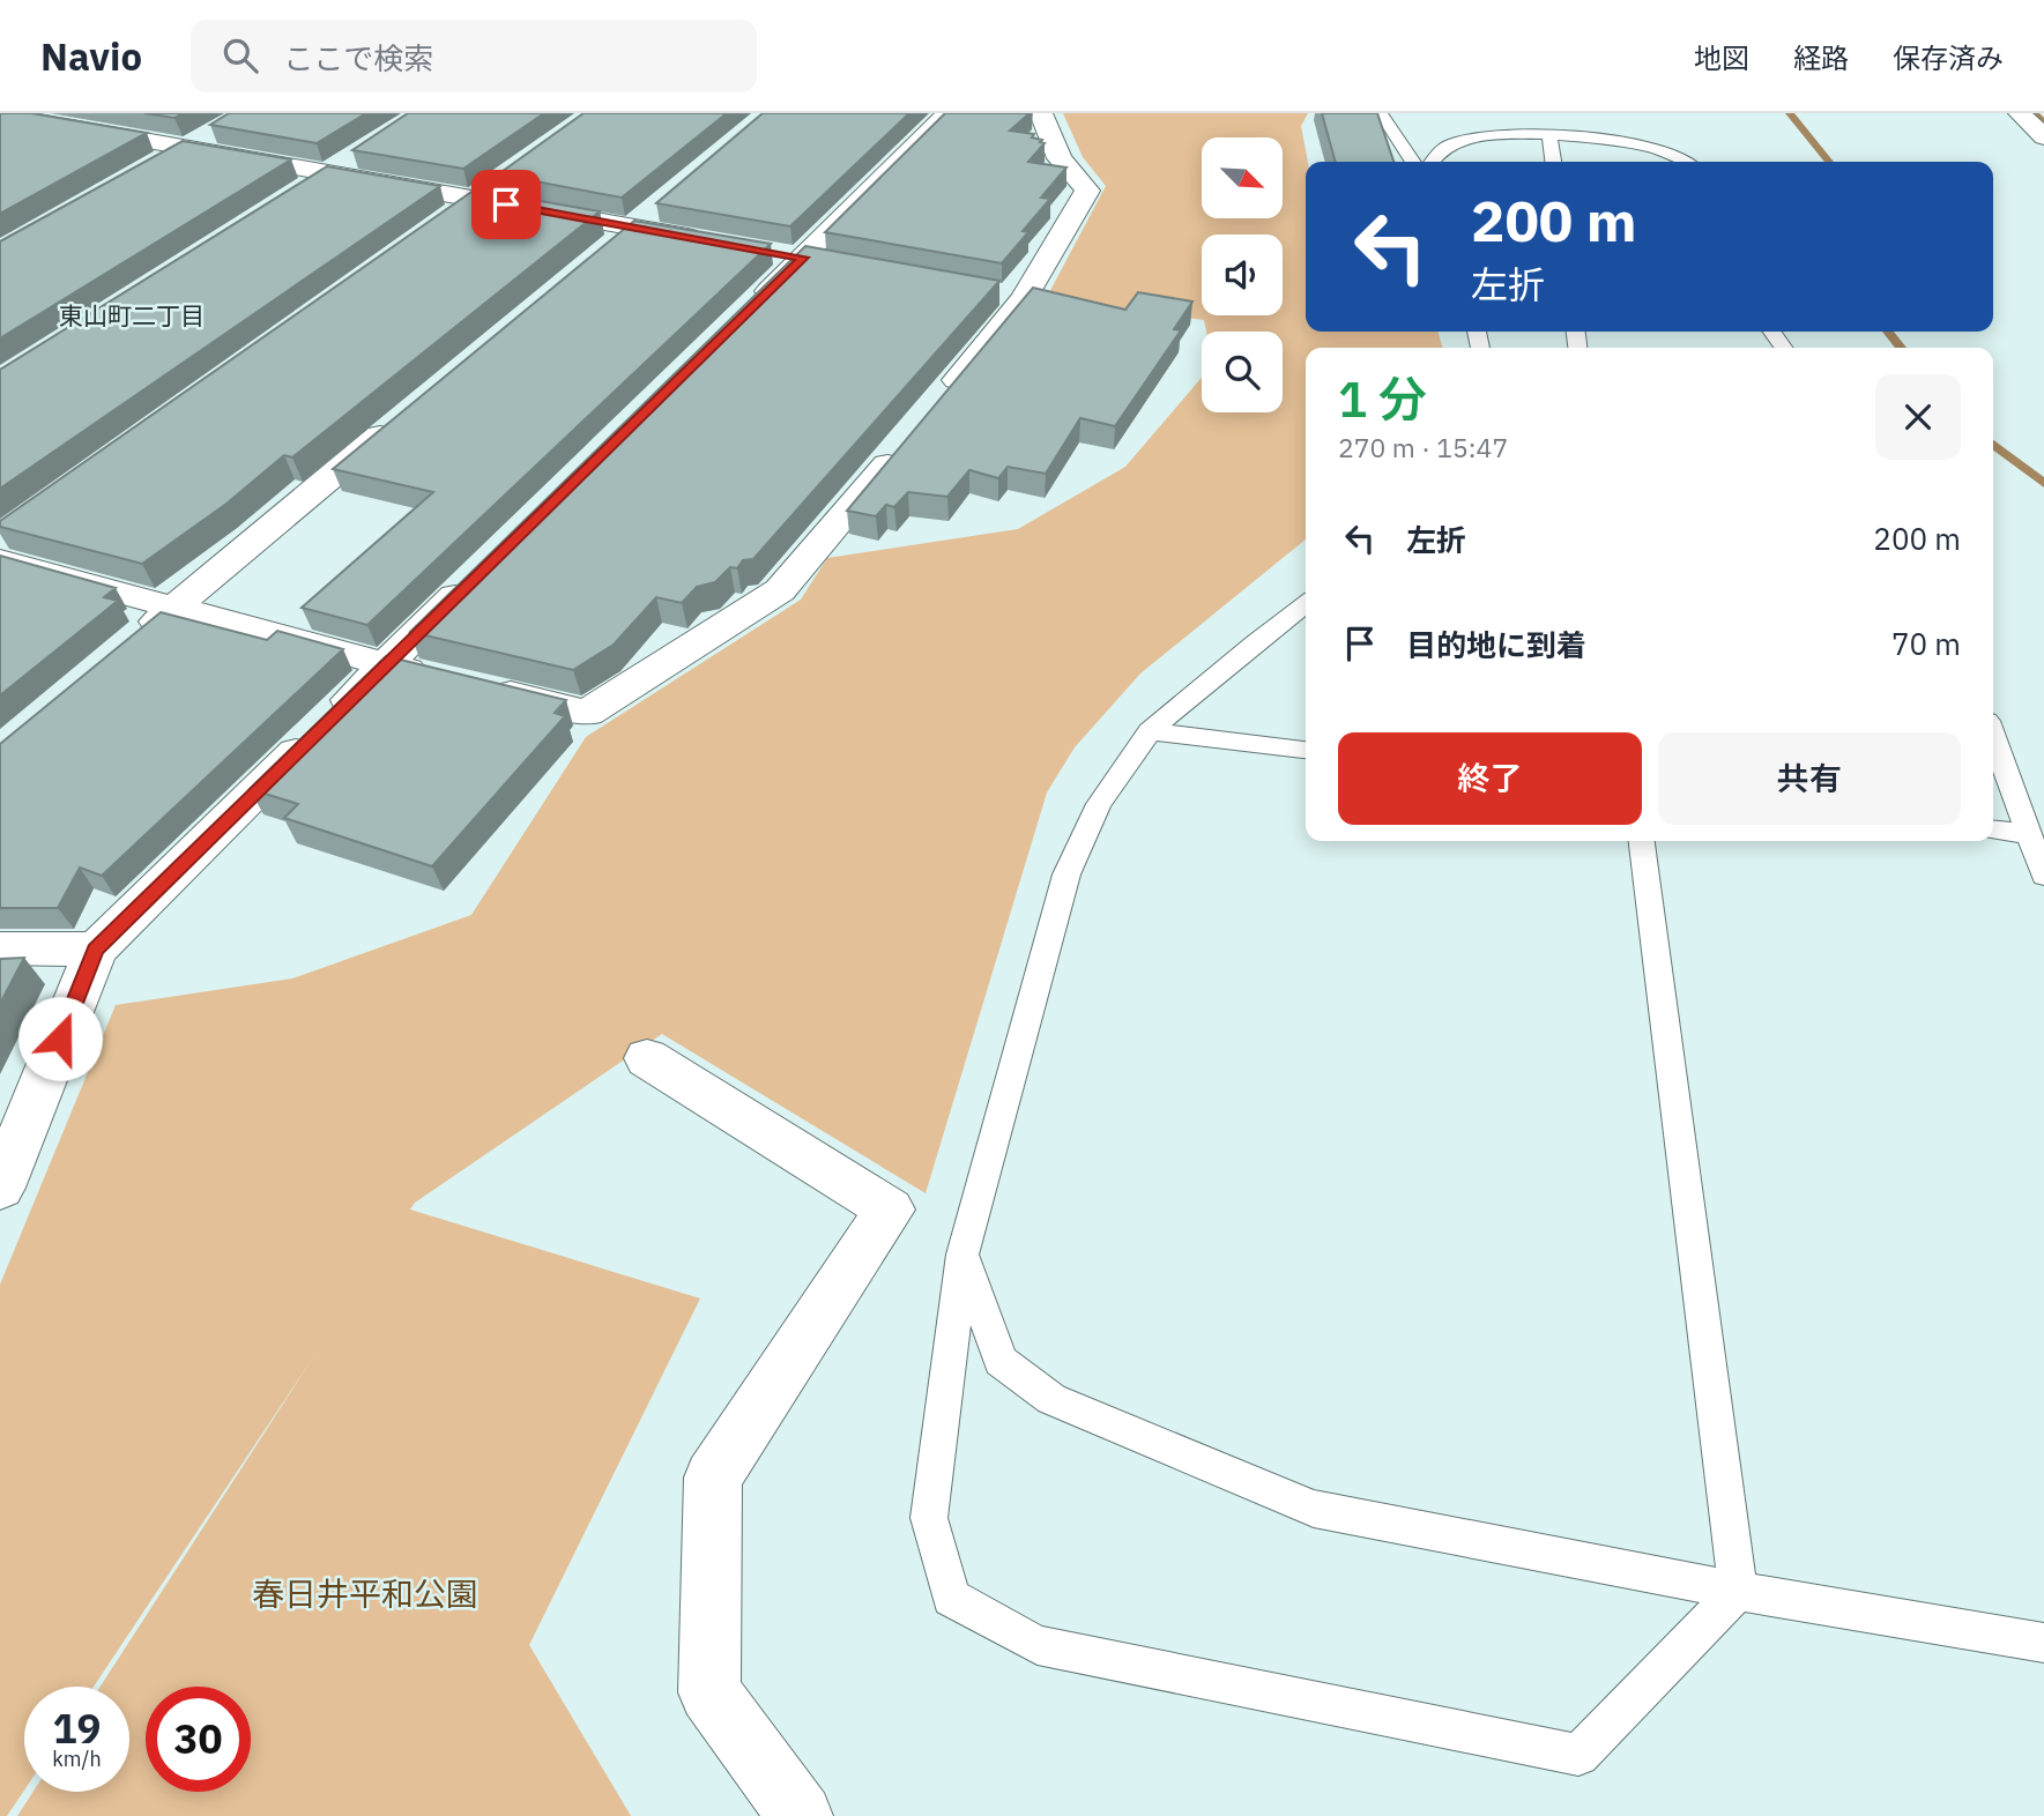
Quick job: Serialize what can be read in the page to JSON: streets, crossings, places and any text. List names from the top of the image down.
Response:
{
  "districts": ["東山町二丁目"],
  "parks": ["春日井平和公園"],
  "north": "bottom right",
  "page": {
    "header": "Navio",
    "search": "ここで検索",
    "nav": ["地図", "経路", "保存済み"],
    "turn": ["200 m", "左折"],
    "heading": ["1 分", "270 m · 15:47"],
    "list": [
      {
        "name": "左折",
        "value": "200 m"
      },
      {
        "name": "目的地に到着",
        "value": "70 m"
      }
    ],
    "buttons": ["終了", "共有"],
    "speed": "19 km/h",
    "limit": "30"
  }
}
